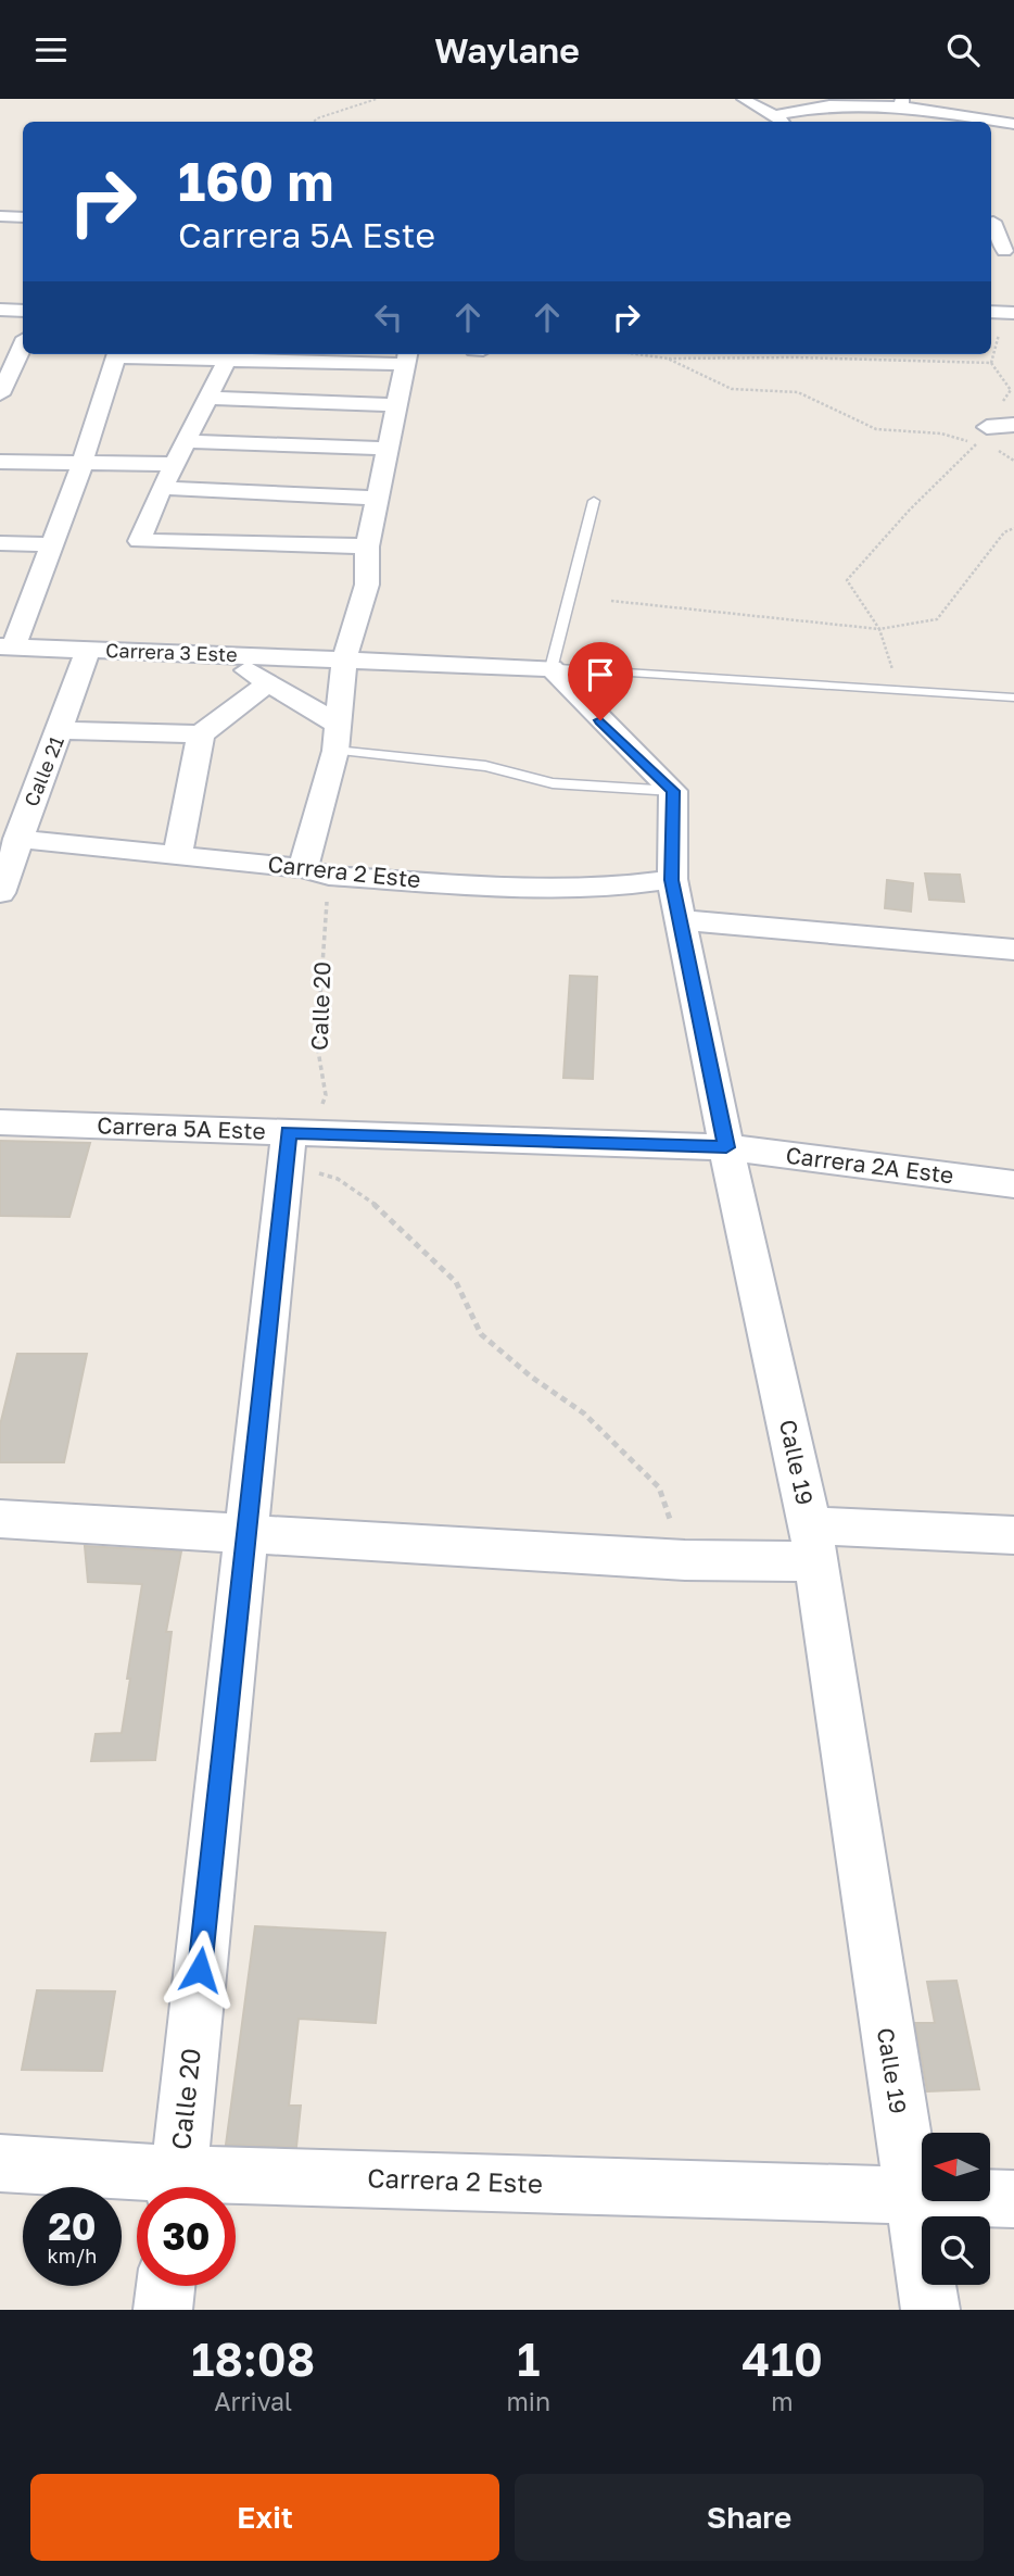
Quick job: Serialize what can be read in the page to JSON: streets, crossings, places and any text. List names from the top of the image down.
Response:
{
  "streets": {
    "street": [
      "Carrera 3 Este",
      "Calle 21",
      "Carrera 2 Este",
      "Calle 20",
      "Carrera 5A Este",
      "Carrera 2A Este",
      "Calle 19"
    ]
  },
  "crossings": [
    ["Carrera 3 Este", "Calle 21"],
    ["Calle 21", "Carrera 2 Este"],
    ["Carrera 2 Este", "Calle 20"],
    ["Carrera 2 Este", "Calle 19"],
    ["Calle 20", "Carrera 5A Este"],
    ["Carrera 5A Este", "Carrera 2A Este"],
    ["Carrera 5A Este", "Calle 19"],
    ["Carrera 2A Este", "Calle 19"]
  ],
  "north": "left",
  "page": {
    "header": "Waylane",
    "turn": ["160 m", "Carrera 5A Este"],
    "speed": "20 km/h",
    "limit": "30",
    "eta": [
      "18:08",
      "Arrival",
      "1",
      "min",
      "410",
      "m"
    ],
    "buttons": ["Exit", "Share"]
  }
}
